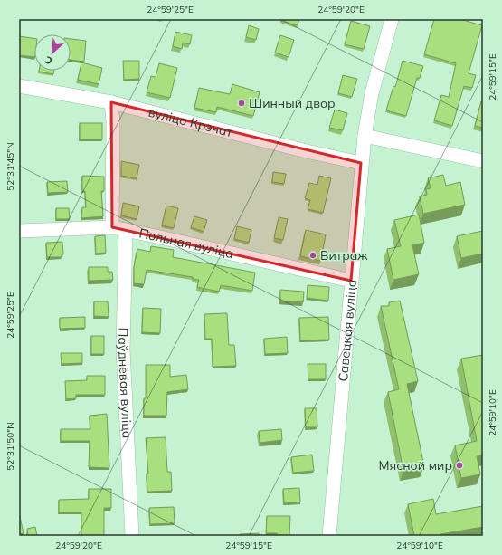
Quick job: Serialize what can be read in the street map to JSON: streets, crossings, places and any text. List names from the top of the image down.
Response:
{
  "streets": {
    "street": [
      "вуліца Крэчат",
      "Польная вуліца",
      "Савецкая вуліца",
      "Паўднёвая вуліца"
    ]
  },
  "crossings": [
    ["вуліца Крэчат", "Савецкая вуліца"],
    ["Польная вуліца", "Савецкая вуліца"],
    ["Польная вуліца", "Паўднёвая вуліца"]
  ],
  "places": ["Шинный двор", "Витраж", "Мясной мир"],
  "north": "bottom left",
  "coordinates": [
    "24°59'25\"E",
    "24°59'20\"E",
    "24°59'15\"E",
    "52°31'45\"N",
    "24°59'10\"E",
    "52°31'50\"N"
  ]
}
